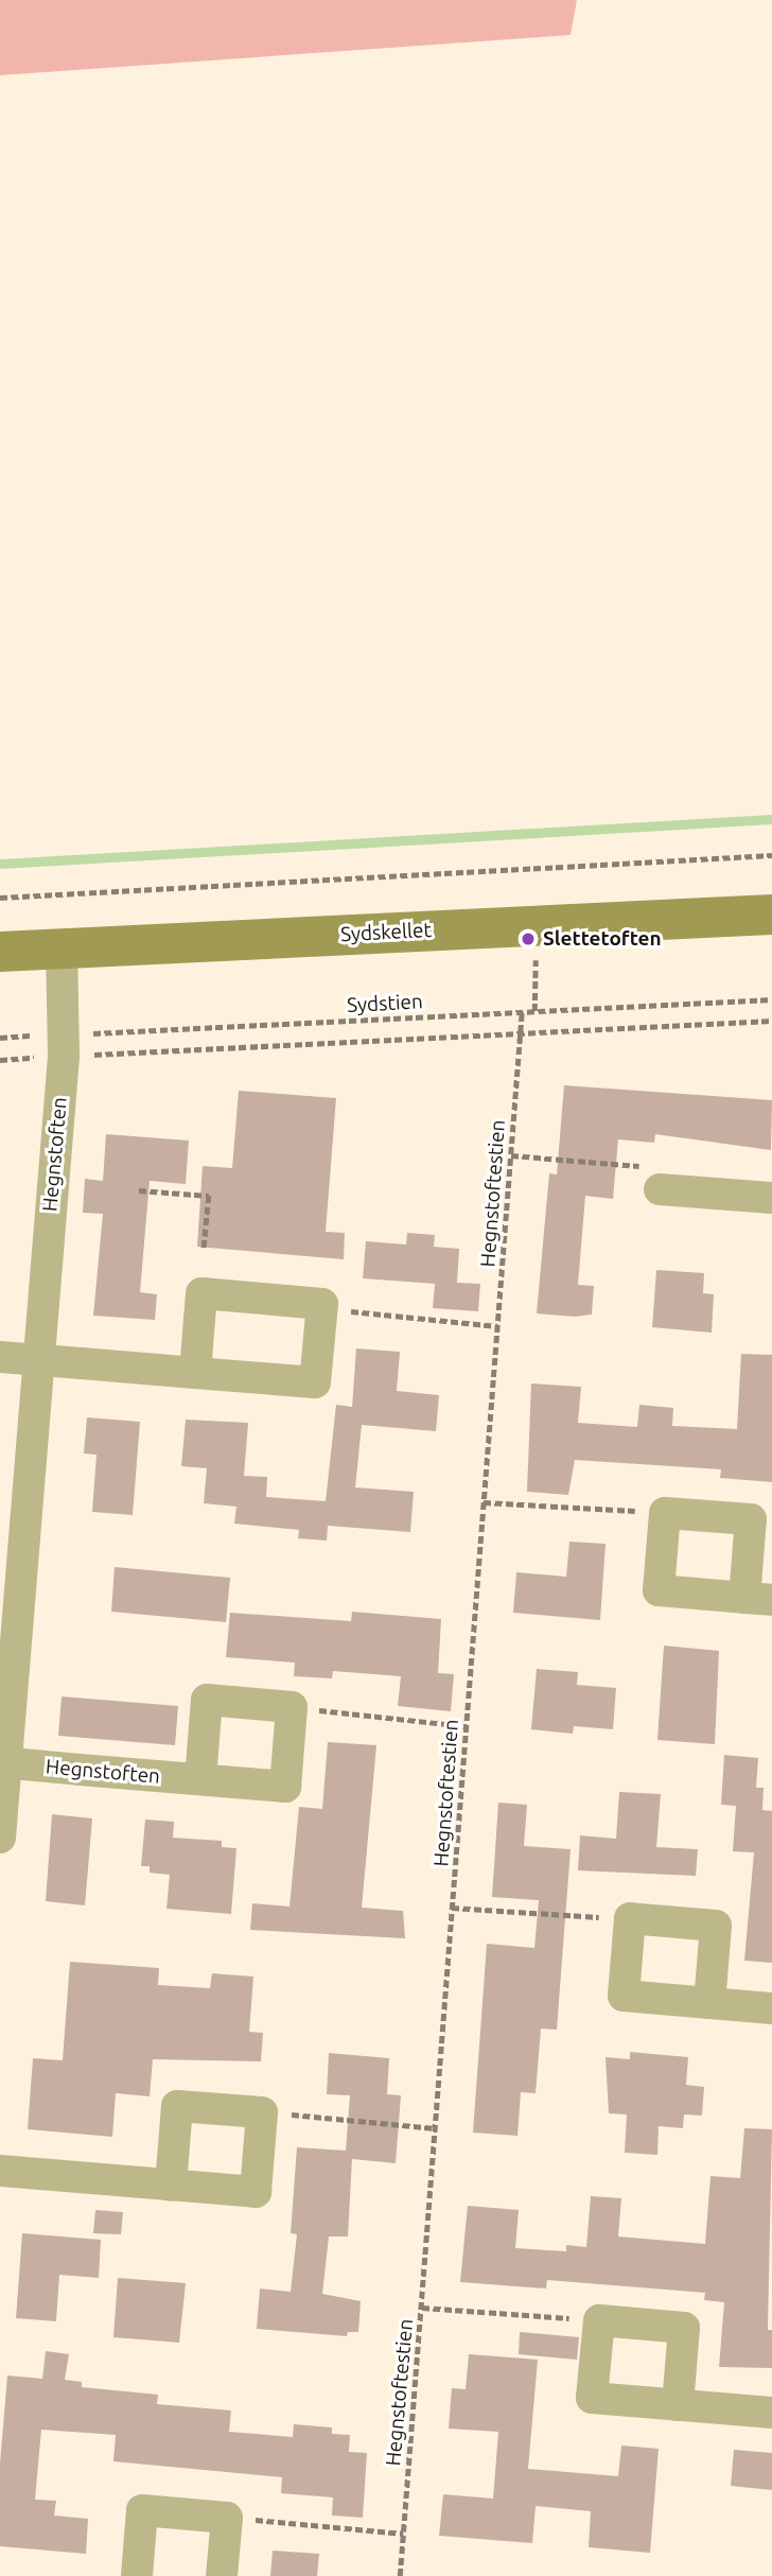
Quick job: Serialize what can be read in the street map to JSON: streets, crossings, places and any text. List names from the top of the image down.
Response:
{
  "streets": {
    "street": ["Sydskellet", "Hegnstoften"],
    "path": ["Sydstien", "Hegnstoftestien"]
  },
  "crossings": [
    ["Sydskellet", "Hegnstoften"],
    ["Sydstien", "Hegnstoften"],
    ["Sydstien", "Hegnstoftestien"]
  ],
  "places": ["Slettetoften"]
}
